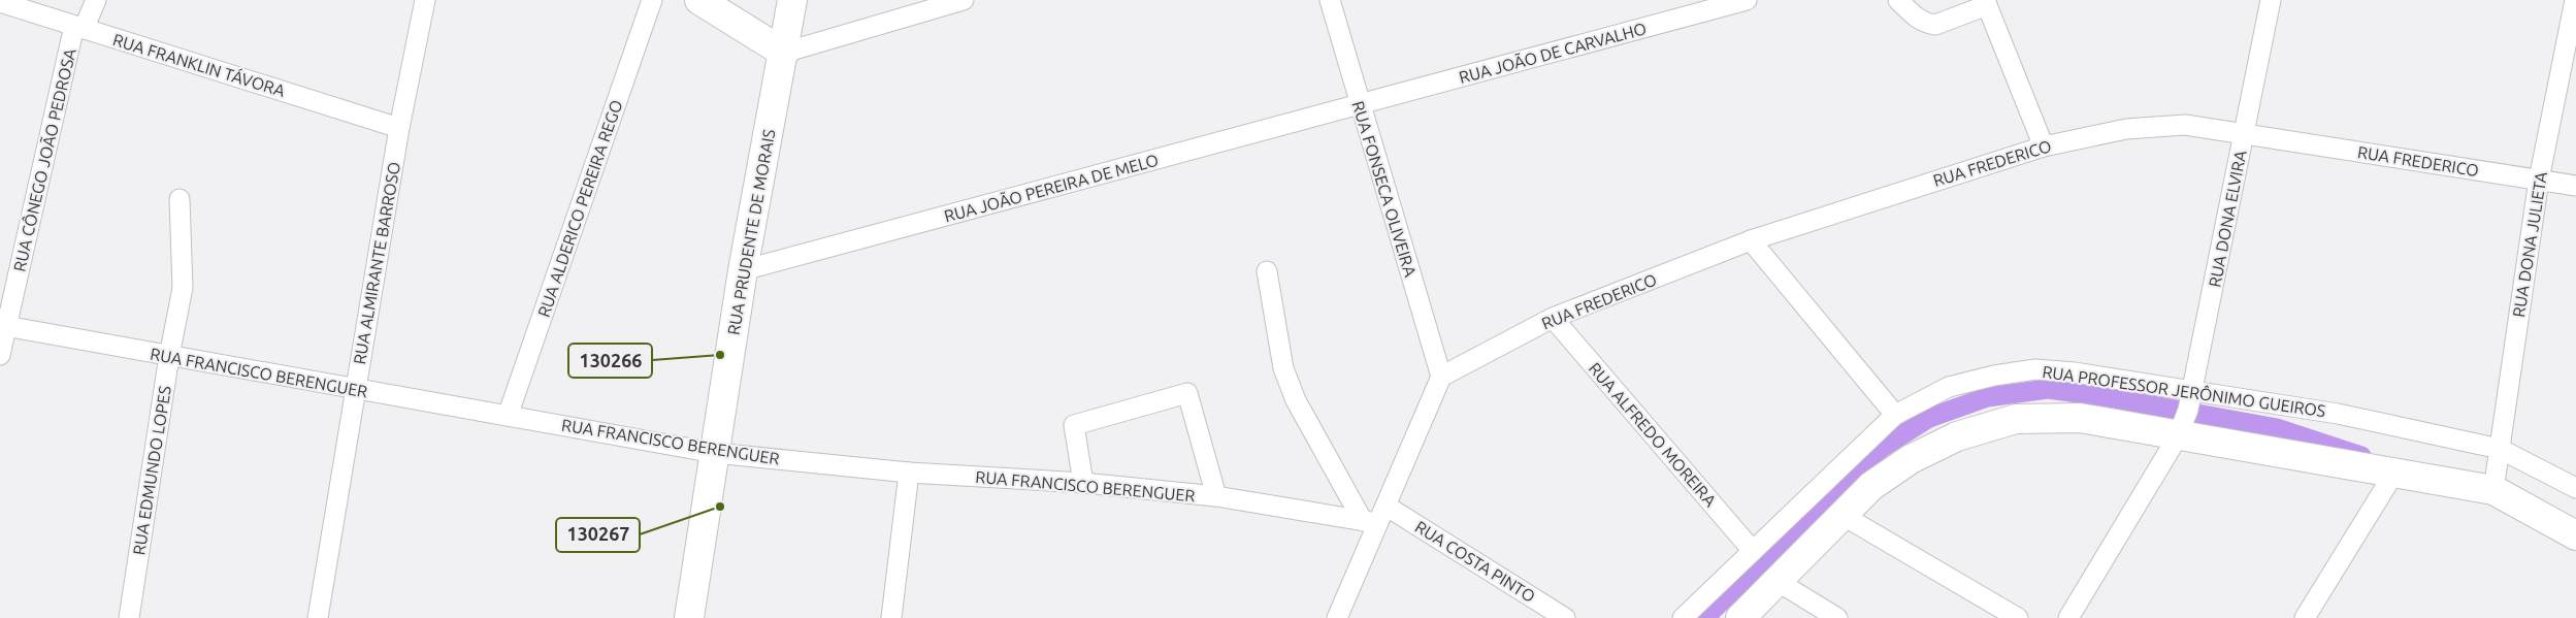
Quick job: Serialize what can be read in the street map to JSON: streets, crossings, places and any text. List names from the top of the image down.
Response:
{
  "streets": {
    "street": [
      "RUA JOÃO DE CARVALHO",
      "RUA FRANKLIN TÁVORA",
      "RUA CÔNEGO JOÃO PEDROSA",
      "RUA FREDERICO",
      "RUA JOÃO PEREIRA DE MELO",
      "RUA FONSECA OLIVEIRA",
      "RUA ALDERICO PEREIRA REGO",
      "RUA DONA ELVIRA",
      "RUA PRUDENTE DE MORAIS",
      "RUA DONA JULIETA",
      "RUA ALMIRANTE BARROSO",
      "RUA FRANCISCO BERENGUER",
      "RUA PROFESSOR JERÔNIMO GUEIROS",
      "RUA ALFREDO MOREIRA",
      "RUA EDMUNDO LOPES",
      "RUA COSTA PINTO"
    ]
  },
  "crossings": [
    ["RUA JOÃO DE CARVALHO", "RUA JOÃO PEREIRA DE MELO"],
    ["RUA JOÃO DE CARVALHO", "RUA FONSECA OLIVEIRA"],
    ["RUA FRANKLIN TÁVORA", "RUA CÔNEGO JOÃO PEDROSA"],
    ["RUA FRANKLIN TÁVORA", "RUA ALMIRANTE BARROSO"],
    ["RUA CÔNEGO JOÃO PEDROSA", "RUA FRANCISCO BERENGUER"],
    ["RUA FREDERICO", "RUA FONSECA OLIVEIRA"],
    ["RUA FREDERICO", "RUA DONA ELVIRA"],
    ["RUA FREDERICO", "RUA DONA JULIETA"],
    ["RUA FREDERICO", "RUA ALFREDO MOREIRA"],
    ["RUA JOÃO PEREIRA DE MELO", "RUA FONSECA OLIVEIRA"],
    ["RUA JOÃO PEREIRA DE MELO", "RUA PRUDENTE DE MORAIS"],
    ["RUA ALDERICO PEREIRA REGO", "RUA FRANCISCO BERENGUER"],
    ["RUA DONA ELVIRA", "RUA PROFESSOR JERÔNIMO GUEIROS"],
    ["RUA PRUDENTE DE MORAIS", "RUA FRANCISCO BERENGUER"],
    ["RUA DONA JULIETA", "RUA PROFESSOR JERÔNIMO GUEIROS"],
    ["RUA ALMIRANTE BARROSO", "RUA FRANCISCO BERENGUER"],
    ["RUA FRANCISCO BERENGUER", "RUA EDMUNDO LOPES"],
    ["RUA PROFESSOR JERÔNIMO GUEIROS", "RUA ALFREDO MOREIRA"]
  ],
  "places": ["130266", "130267"]
}
